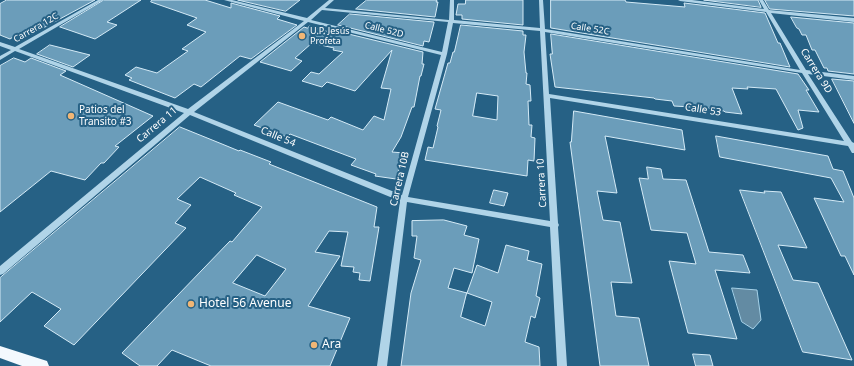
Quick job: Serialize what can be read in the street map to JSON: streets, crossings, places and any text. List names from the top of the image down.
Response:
{
  "streets": {
    "street": [
      "Carrera 12C",
      "Calle 52C",
      "Calle 52D",
      "Carrera 9D",
      "Calle 53",
      "Carrera 11",
      "Calle 54",
      "Carrera 10B",
      "Carrera 10"
    ]
  },
  "crossings": [
    ["Carrera 12C", "Calle 54"],
    ["Calle 52C", "Carrera 9D"],
    ["Calle 52C", "Carrera 11"],
    ["Calle 52C", "Carrera 10B"],
    ["Calle 52C", "Carrera 10"],
    ["Calle 52D", "Carrera 11"],
    ["Calle 52D", "Carrera 10B"],
    ["Carrera 9D", "Calle 53"],
    ["Calle 53", "Carrera 10"],
    ["Carrera 11", "Calle 54"],
    ["Calle 54", "Carrera 10B"],
    ["Calle 54", "Carrera 10"]
  ],
  "places": [
    "U.P. Jesús Profeta",
    "Patios del Transito #3",
    "Hotel 56 Avenue",
    "Ara"
  ]
}
